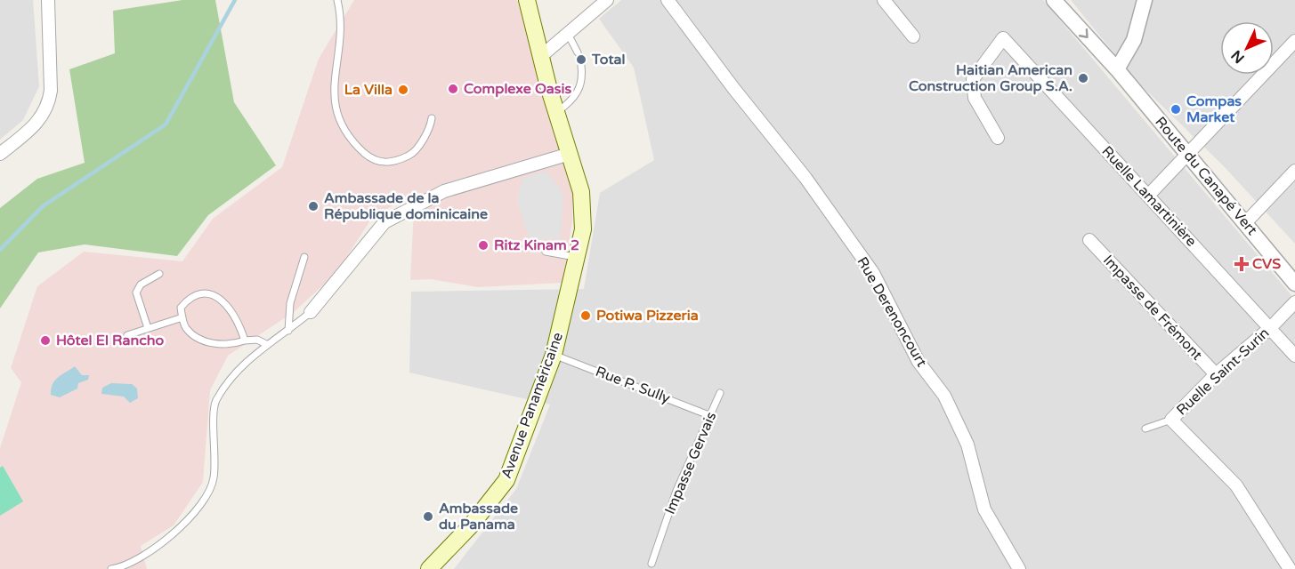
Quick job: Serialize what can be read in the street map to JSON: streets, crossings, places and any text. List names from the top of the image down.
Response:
{
  "streets": {
    "main road": ["Avenue Panaméricaine"],
    "street": [
      "Route du Canapé Vert",
      "Ruelle Lamartinière",
      "Impasse de Frémont",
      "Rue Derenoncourt",
      "Ruelle Saint-Surin"
    ],
    "lane": ["Rue P. Sully", "Impasse Gervais"]
  },
  "crossings": [
    ["Ruelle Lamartinière", "Ruelle Saint-Surin"],
    ["Impasse de Frémont", "Ruelle Saint-Surin"],
    ["Rue P. Sully", "Avenue Panaméricaine"],
    ["Rue P. Sully", "Impasse Gervais"]
  ],
  "places": {
    "other": [
      "Total",
      "Haitian American Construction Group S.A.",
      "Complexe Oasis",
      "La Villa",
      "Compas Market",
      "Ambassade de la République dominicaine",
      "Ritz Kinam 2",
      "Potiwa Pizzeria",
      "Hôtel El Rancho",
      "Ambassade du Panama"
    ],
    "health": ["CVS"]
  },
  "north": "bottom left"
}
